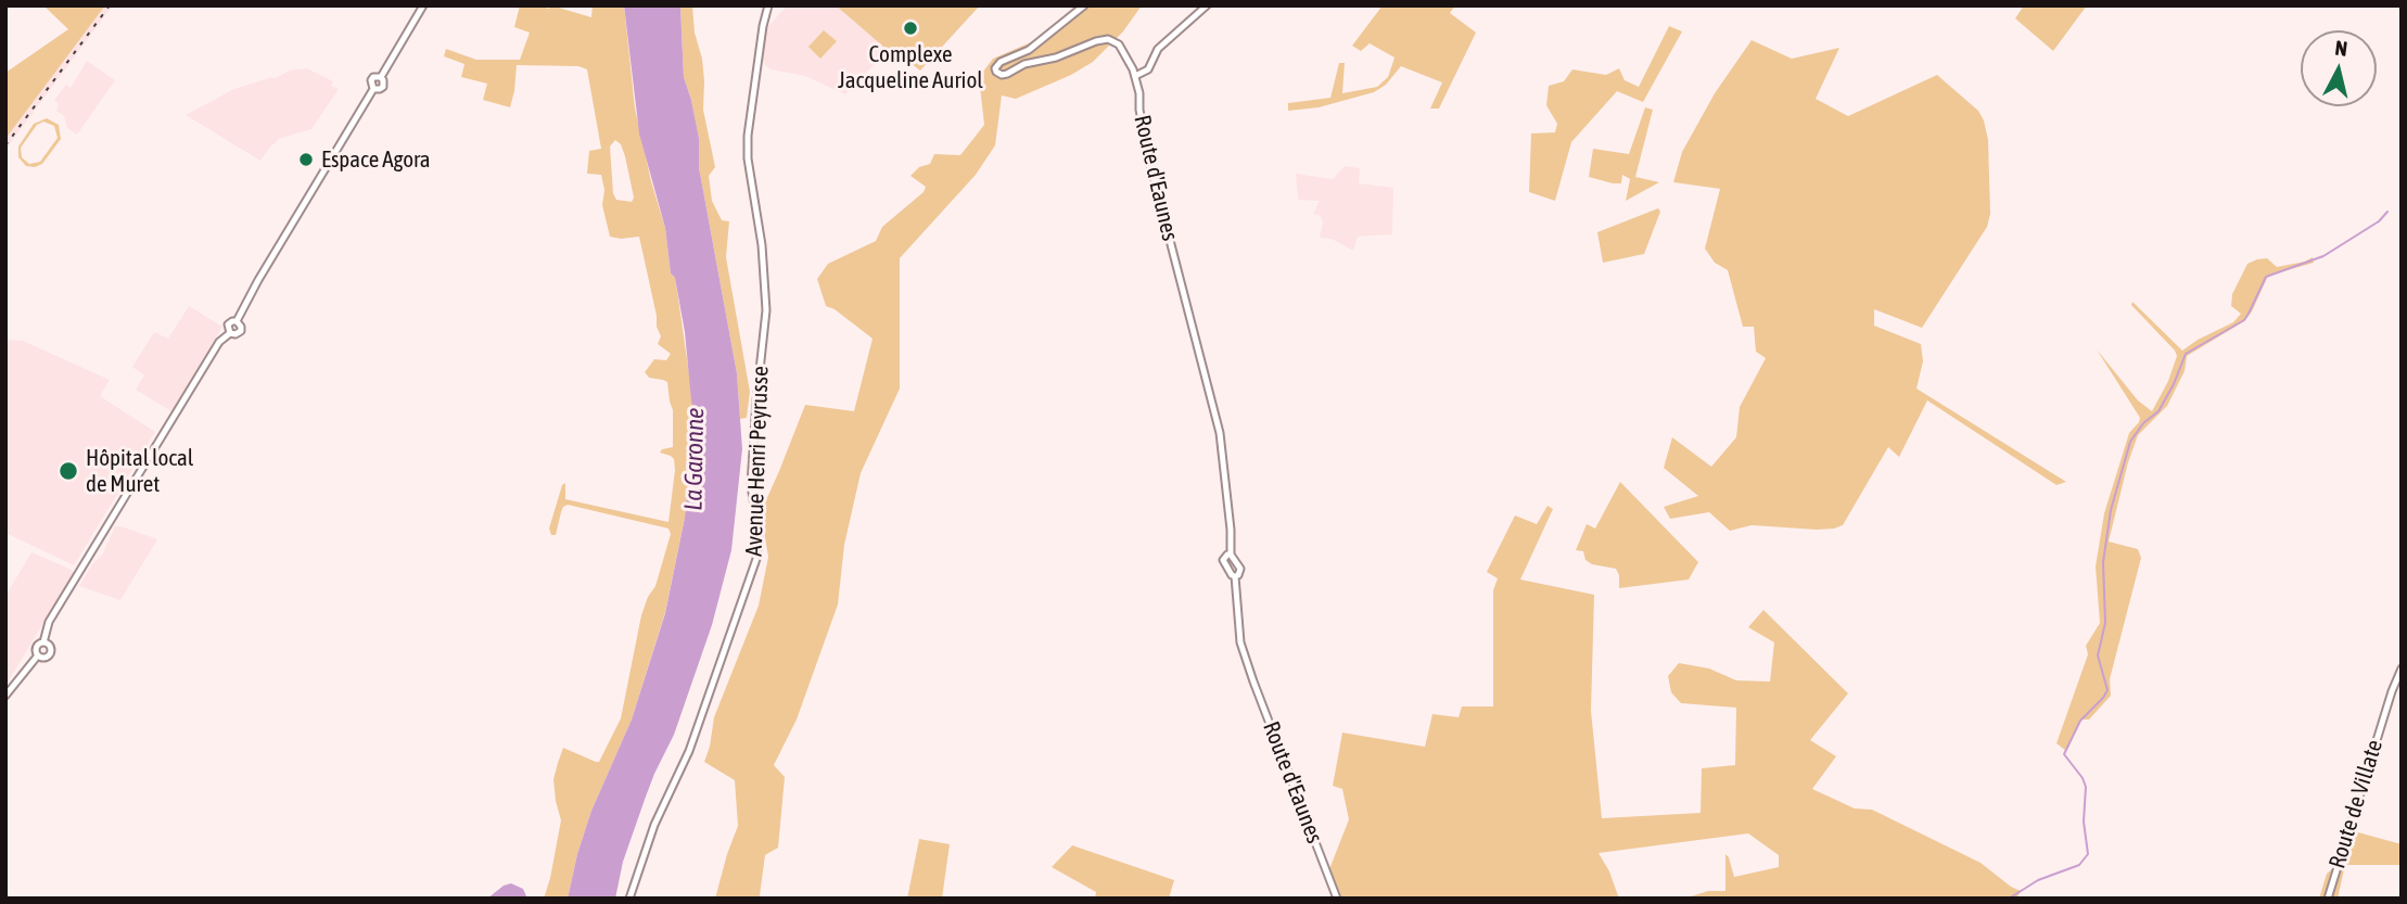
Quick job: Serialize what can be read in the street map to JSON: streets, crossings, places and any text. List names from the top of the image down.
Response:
{
  "streets": {
    "main road": ["Route d'Eaunes", "Avenue Henri Peyrusse", "Route de Villate"]
  },
  "water": ["La Garonne"],
  "places": ["Complexe Jacqueline Auriol", "Espace Agora", "Hôpital local de Muret"],
  "north": "top"
}
